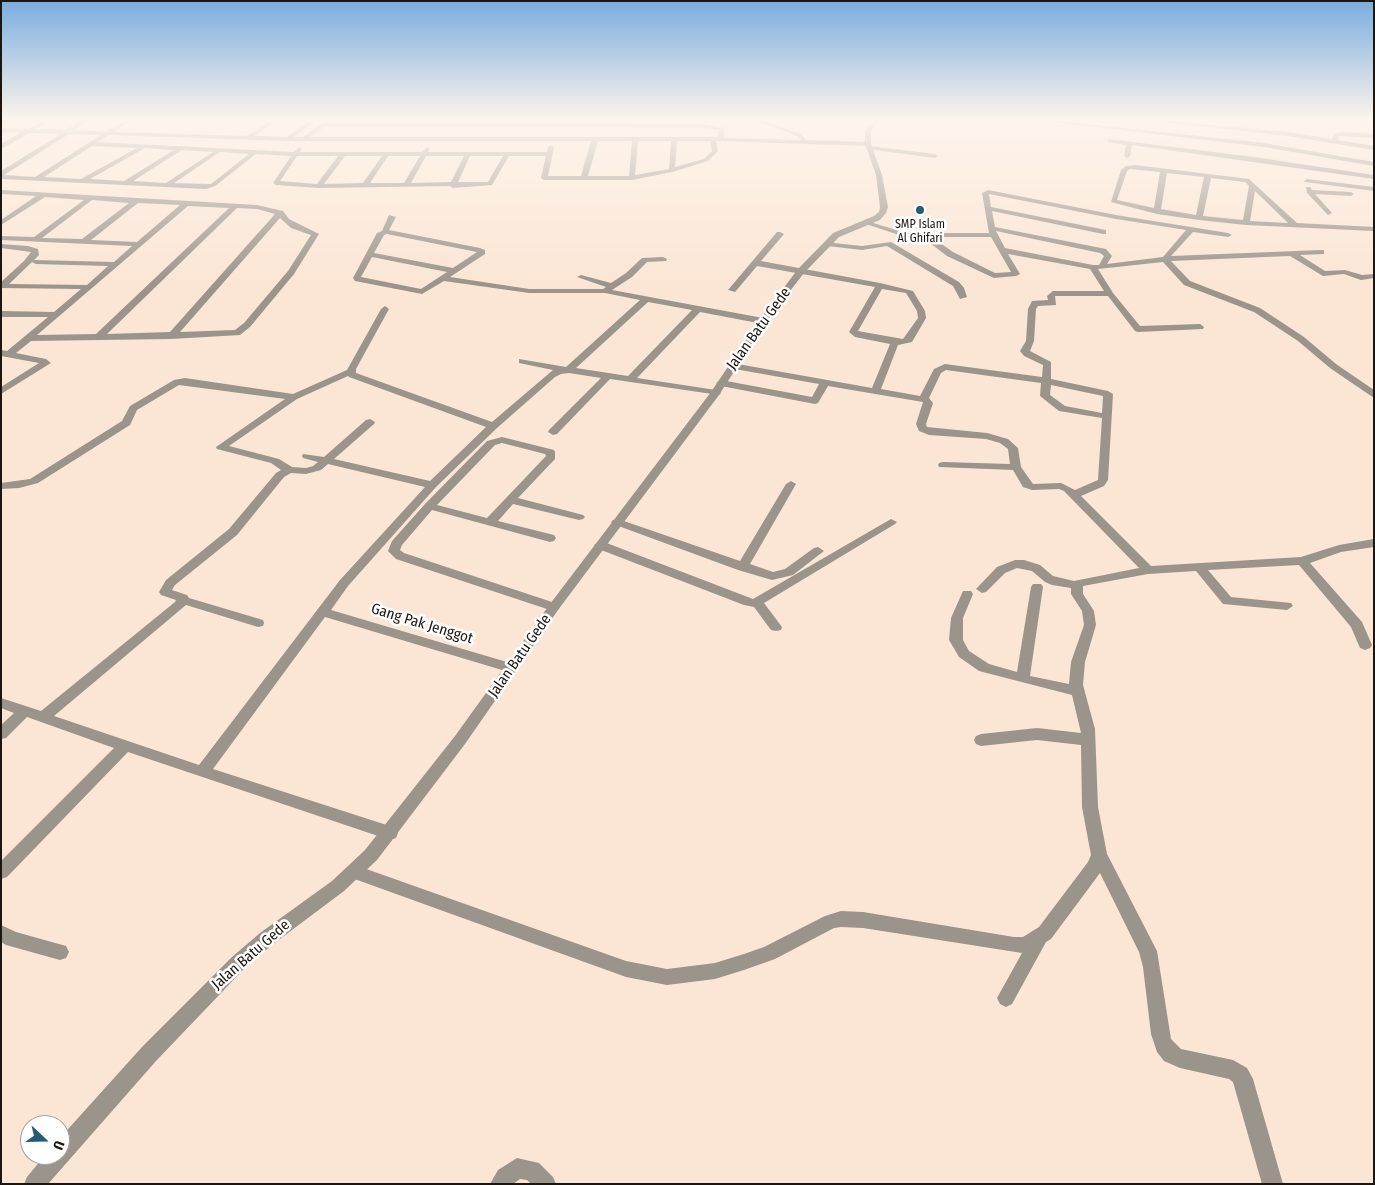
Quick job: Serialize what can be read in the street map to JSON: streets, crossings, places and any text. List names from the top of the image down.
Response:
{
  "streets": {
    "street": ["Jalan Batu Gede", "Gang Pak Jenggot"]
  },
  "crossings": [
    ["Jalan Batu Gede", "Gang Pak Jenggot"]
  ],
  "places": ["SMP Islam Al Ghifari"],
  "north": "right"
}
